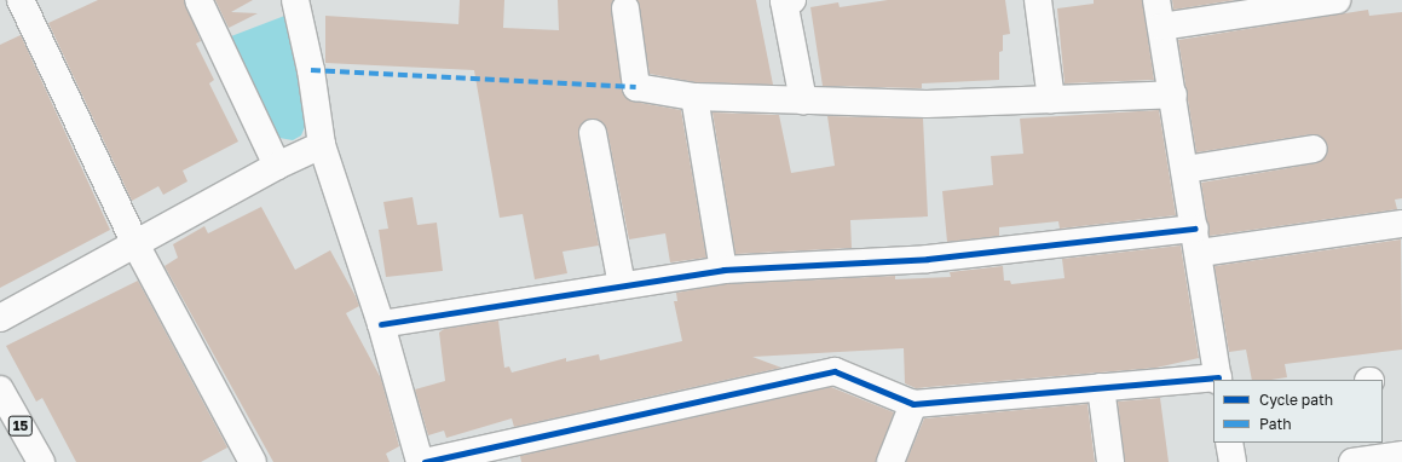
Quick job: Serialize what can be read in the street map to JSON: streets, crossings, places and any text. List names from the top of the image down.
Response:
{
  "streets": {
    "street": ["15"]
  },
  "legend": ["Cycle path", "Path"]
}
